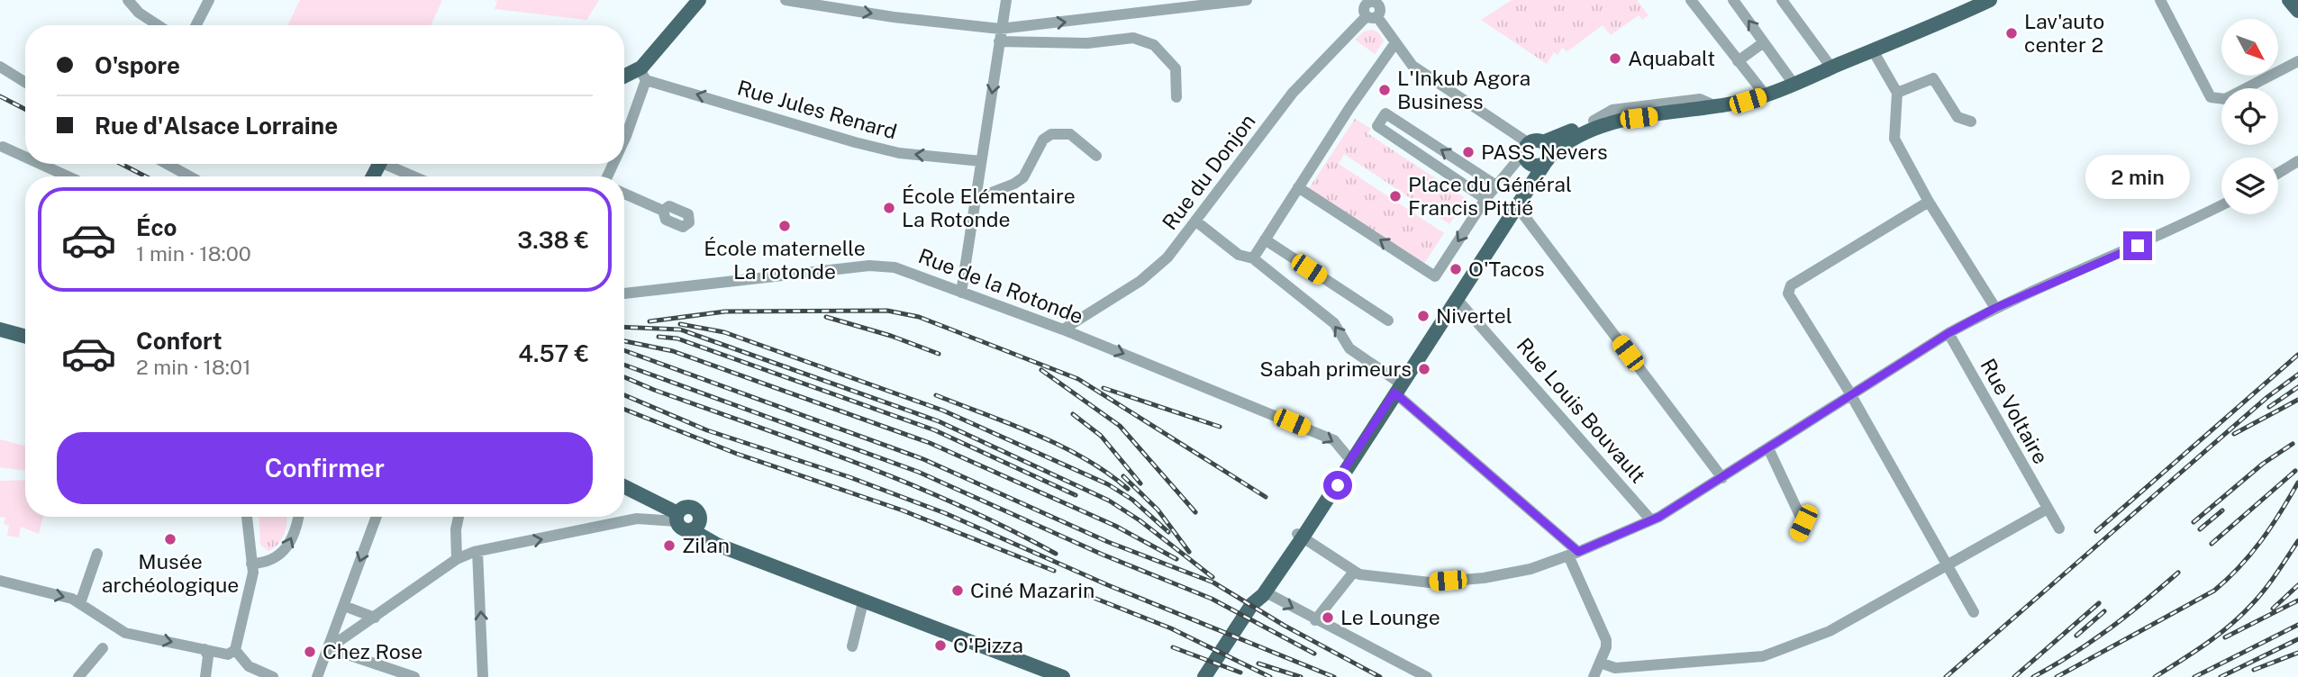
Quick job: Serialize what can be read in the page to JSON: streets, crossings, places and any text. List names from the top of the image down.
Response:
{
  "streets": {
    "street": [
      "Rue Jules Renard",
      "Rue du Donjon",
      "Rue de la Rotonde",
      "Rue Louis Bouvault",
      "Rue Voltaire"
    ]
  },
  "crossings": [
    ["Rue du Donjon", "Rue de la Rotonde"]
  ],
  "one_way": ["Rue Jules Renard"],
  "places": [
    "Lav'auto center 2",
    "Aquabalt",
    "L'Inkub Agora Business",
    "PASS Nevers",
    "Place du Général Francis Pittié",
    "École Elémentaire La Rotonde",
    "École maternelle La rotonde",
    "O'Tacos",
    "Nivertel",
    "Sabah primeurs",
    "Musée archéologique",
    "Zilan",
    "Ciné Mazarin",
    "Le Lounge",
    "O'Pizza",
    "Chez Rose"
  ],
  "north": "bottom right",
  "page": {
    "banner": ["O'spore", "Rue d'Alsace Lorraine"],
    "bubble": "2 min",
    "list": [
      {
        "name": "Éco",
        "note": "1 min · 18:00",
        "value": "3.38 €"
      },
      {
        "name": "Confort",
        "note": "2 min · 18:01",
        "value": "4.57 €"
      }
    ],
    "buttons": "Confirmer"
  }
}
